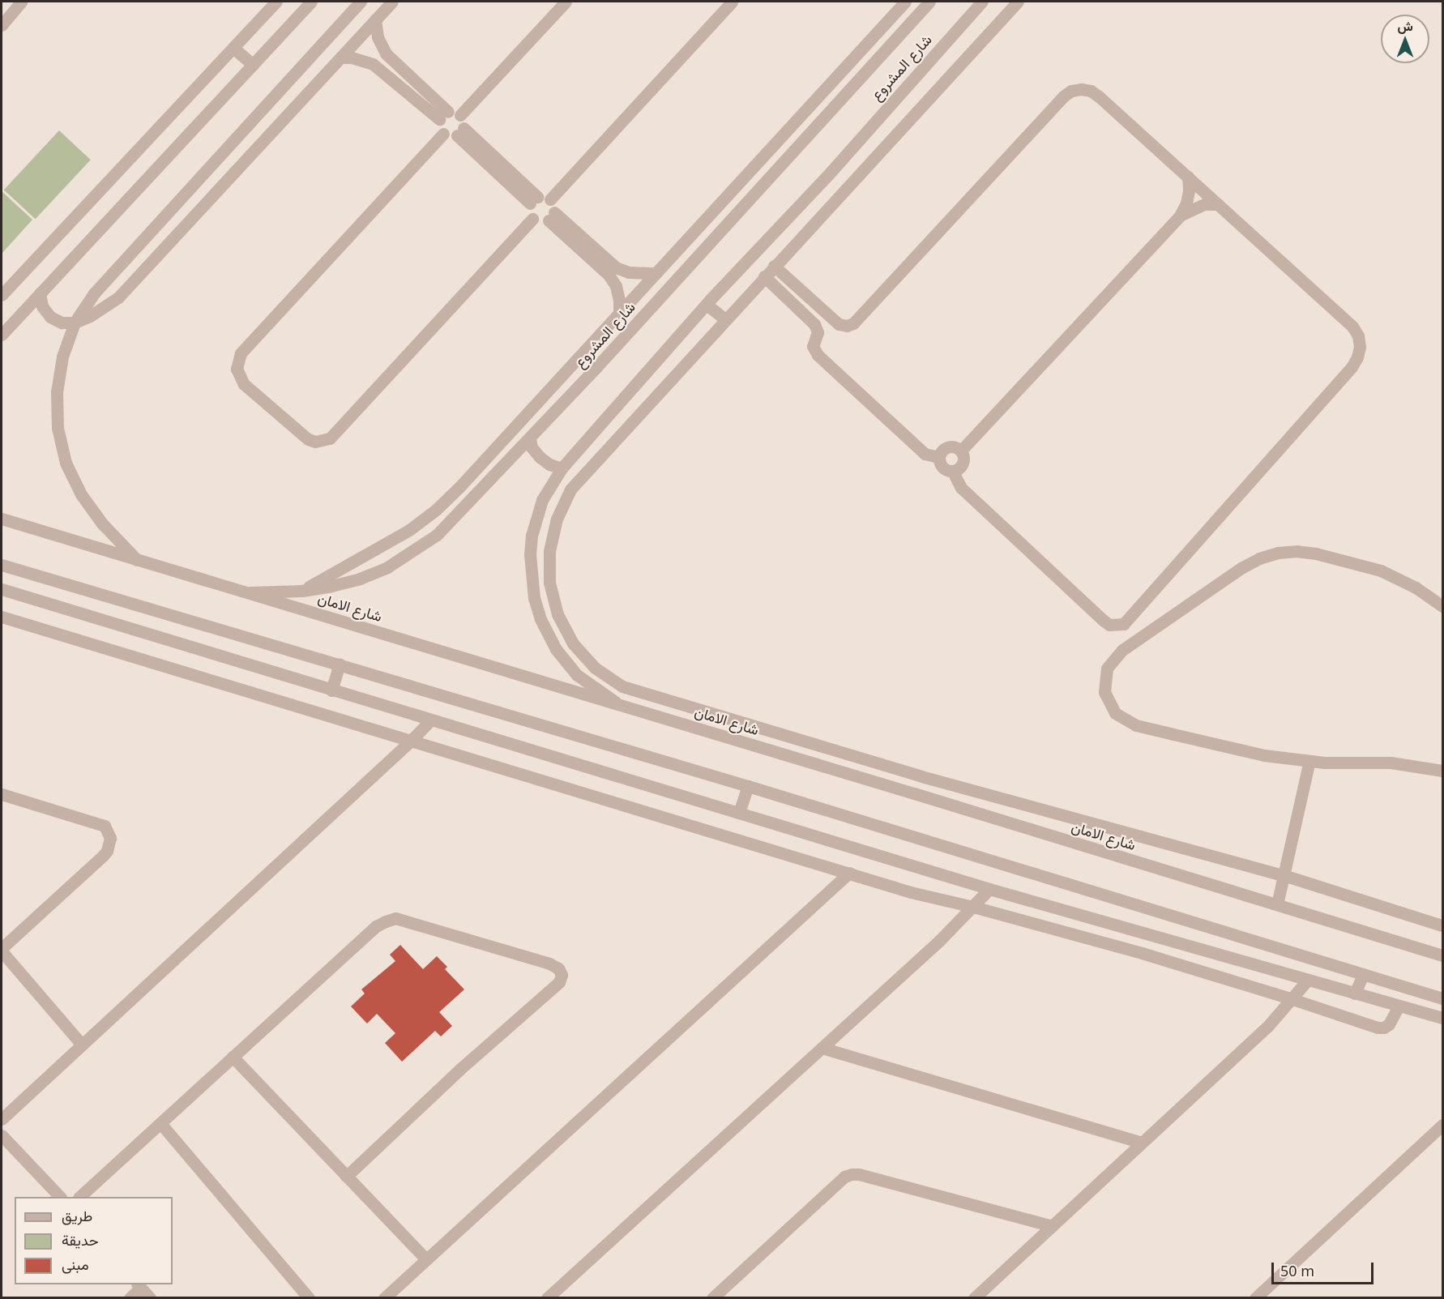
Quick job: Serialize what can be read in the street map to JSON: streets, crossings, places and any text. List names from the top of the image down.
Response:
{
  "streets": {
    "street": ["شارع المشروع", "شارع الامان"]
  },
  "crossings": [
    ["شارع المشروع", "شارع الامان"]
  ],
  "legend": ["طريق", "حديقة", "مبنى"],
  "scale_bar": "50 m",
  "north": "top"
}
